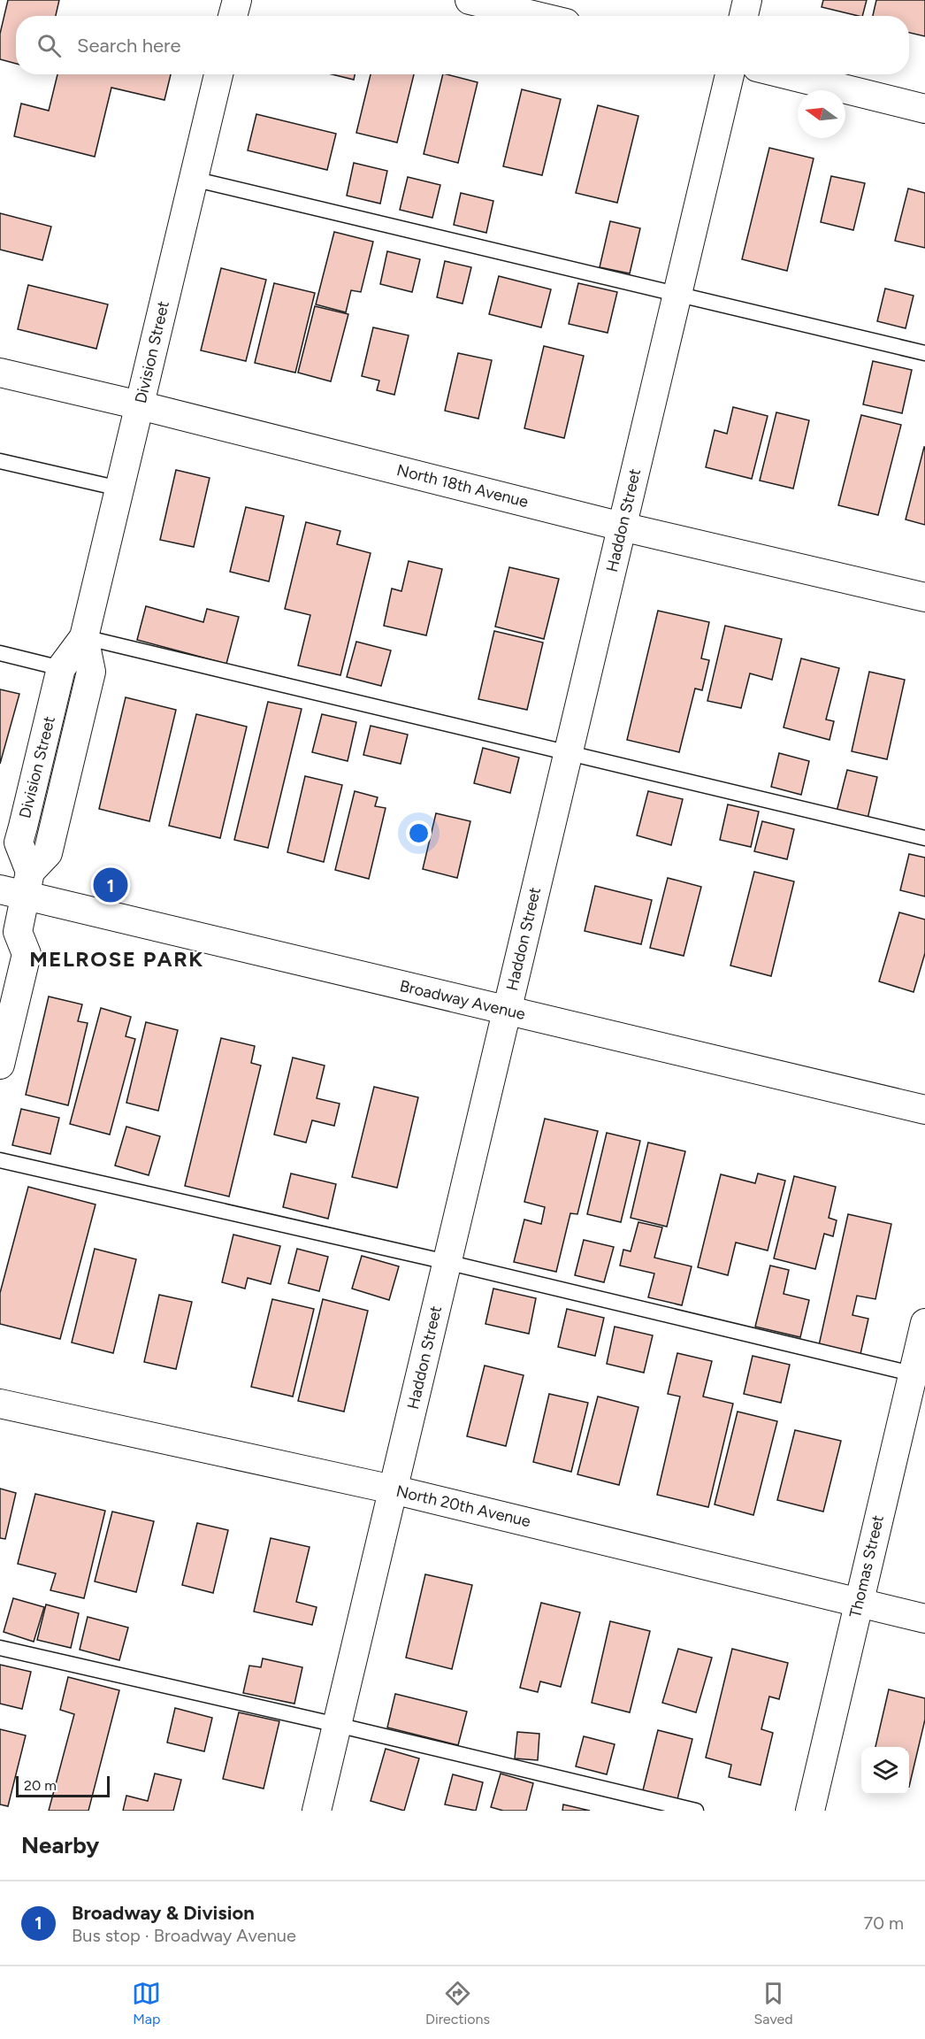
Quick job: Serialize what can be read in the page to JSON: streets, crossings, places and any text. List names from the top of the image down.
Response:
{
  "streets": {
    "street": [
      "Division Street",
      "North 18th Avenue",
      "Haddon Street",
      "Broadway Avenue",
      "North 20th Avenue",
      "Thomas Street"
    ]
  },
  "crossings": [
    ["Division Street", "North 18th Avenue"],
    ["Division Street", "Broadway Avenue"],
    ["North 18th Avenue", "Haddon Street"],
    ["Haddon Street", "Broadway Avenue"],
    ["Haddon Street", "North 20th Avenue"],
    ["North 20th Avenue", "Thomas Street"]
  ],
  "districts": ["MELROSE PARK"],
  "scale_bar": "20 m",
  "north": "left",
  "page": {
    "search": "Search here",
    "pins": "1",
    "scale": "20 m",
    "heading": "Nearby",
    "list": [
      {
        "mark": "1",
        "name": "Broadway & Division",
        "note": "Bus stop · Broadway Avenue",
        "value": "70 m"
      }
    ],
    "nav": ["Map", "Directions", "Saved"]
  }
}
